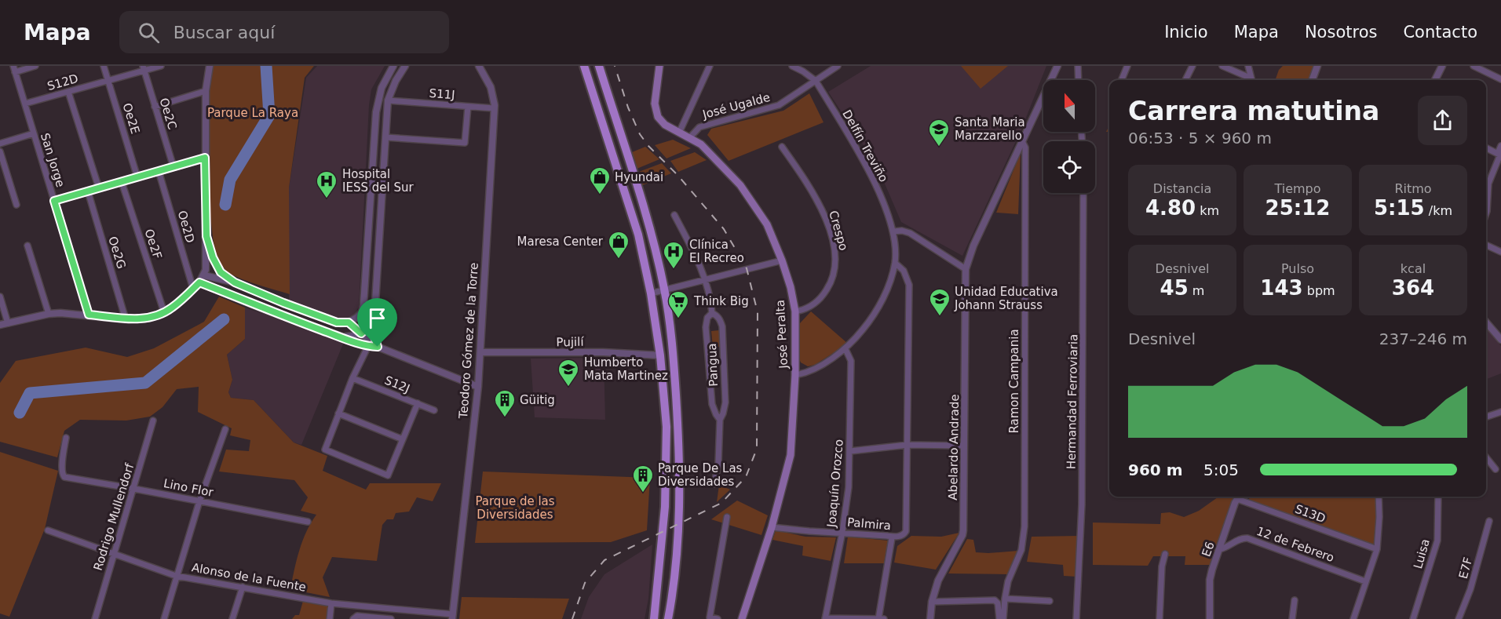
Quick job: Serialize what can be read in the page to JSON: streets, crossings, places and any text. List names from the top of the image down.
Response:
{
  "streets": {
    "main road": ["José Peralta"],
    "street": [
      "S12D",
      "S11J",
      "José Ugalde",
      "Oe2C",
      "Oe2E",
      "Delfín Treviño",
      "San Jorge",
      "Oe2D",
      "Crespo",
      "Oe2F",
      "Oe2G",
      "Teodoro Gómez de la Torre",
      "Pujilí",
      "Pangua",
      "Ramon Campania",
      "S12J",
      "Hermandad Ferroviaria",
      "Abelardo Andrade",
      "Joaquín Orozco",
      "Lino Flor",
      "S13D",
      "Rodrigo Mullendorf",
      "Palmira",
      "12 de Febrero",
      "E6",
      "Luisa",
      "E7F",
      "Alonso de la Fuente"
    ]
  },
  "crossings": [
    ["S12D", "Oe2C"],
    ["S12D", "Oe2E"],
    ["S12D", "San Jorge"],
    ["S11J", "Teodoro Gómez de la Torre"],
    ["José Ugalde", "Delfín Treviño"],
    ["José Ugalde", "José Peralta"],
    ["Delfín Treviño", "José Peralta"],
    ["Delfín Treviño", "Joaquín Orozco"],
    ["Crespo", "José Peralta"],
    ["José Peralta", "Palmira"],
    ["Teodoro Gómez de la Torre", "Pujilí"],
    ["Teodoro Gómez de la Torre", "Alonso de la Fuente"],
    ["Joaquín Orozco", "Palmira"],
    ["Lino Flor", "Rodrigo Mullendorf"],
    ["S13D", "E6"],
    ["Rodrigo Mullendorf", "Alonso de la Fuente"],
    ["12 de Febrero", "E6"]
  ],
  "parks": ["Parque La Raya", "Parque de las Diversidades"],
  "places": {
    "school or university": ["Santa Maria Marzzarello", "Unidad Educativa Johann Strauss", "Humberto Mata Martinez"],
    "shop": ["Hyundai", "Maresa Center"],
    "hospital": ["Hospital IESS del Sur", "Clínica El Recreo"],
    "supermarket": ["Think Big"],
    "building": ["Güitig", "Parque De Las Diversidades"]
  },
  "north": "top",
  "page": {
    "header": "Mapa",
    "search": "Buscar aquí",
    "nav": [
      "Inicio",
      "Mapa",
      "Nosotros",
      "Contacto"
    ],
    "heading": ["Carrera matutina", "06:53 · 5 × 960 m"],
    "stats": [
      ["Distancia", "4.80 km"],
      ["Tiempo", "25:12"],
      ["Ritmo", "5:15 /km"],
      ["Desnivel", "45 m"],
      ["Pulso", "143 bpm"],
      ["kcal", "364"]
    ],
    "chart": ["Desnivel", "237–246 m"],
    "list": [
      {
        "name": "960 m",
        "note": "5:05"
      }
    ]
  }
}
